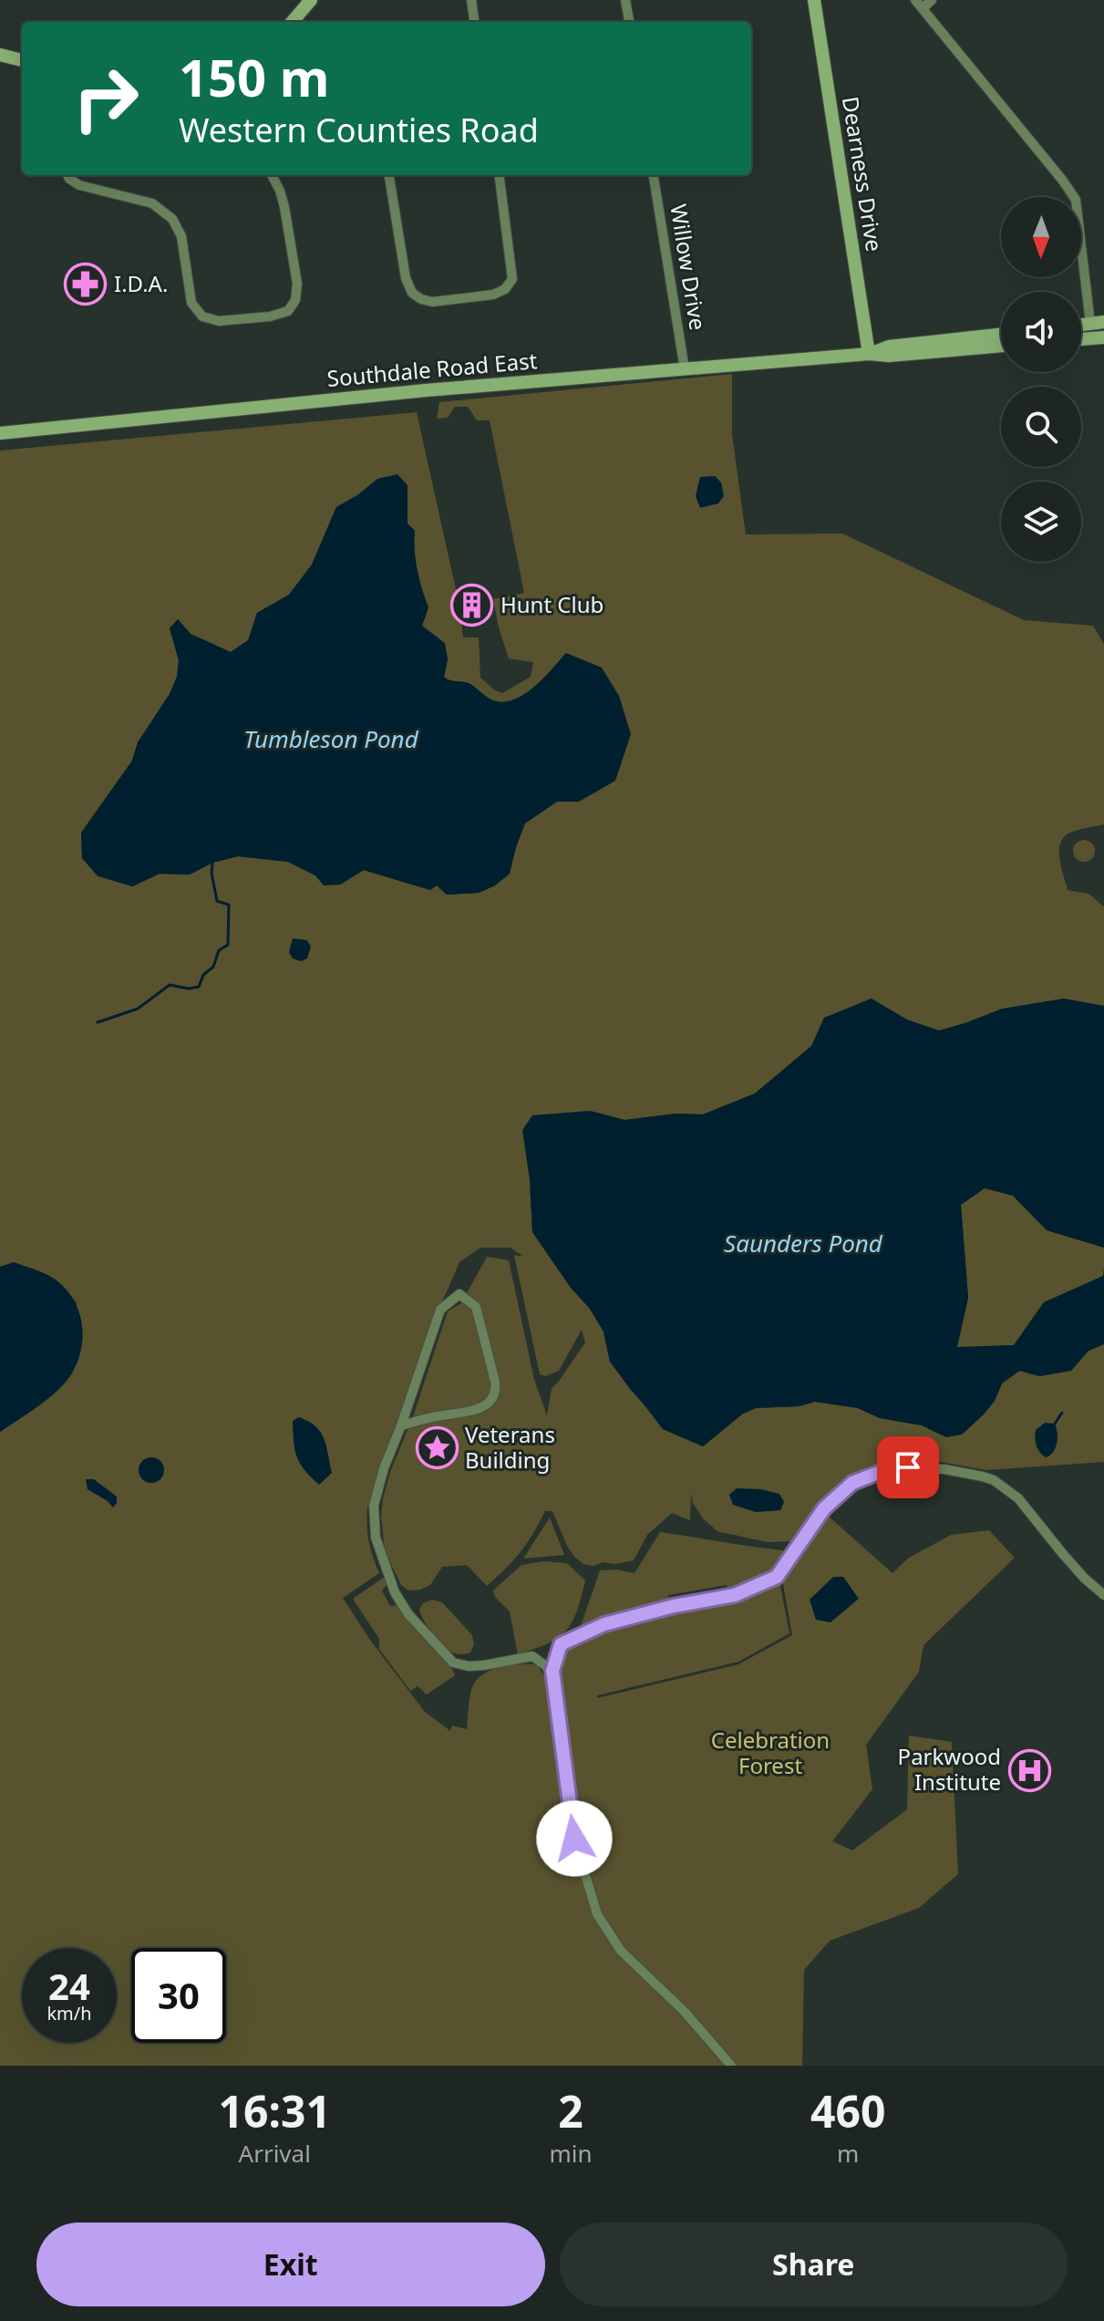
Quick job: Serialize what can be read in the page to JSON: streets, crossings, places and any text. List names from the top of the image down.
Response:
{
  "streets": {
    "main road": ["Dearness Drive", "Southdale Road East"],
    "street": ["Willow Drive"]
  },
  "crossings": [
    ["Dearness Drive", "Southdale Road East"],
    ["Willow Drive", "Southdale Road East"]
  ],
  "water": ["Tumbleson Pond", "Saunders Pond"],
  "parks": ["Celebration Forest"],
  "places": {
    "pharmacy": ["I.D.A."],
    "building": ["Hunt Club"],
    "place": ["Veterans Building"],
    "hospital": ["Parkwood Institute"]
  },
  "north": "bottom",
  "page": {
    "turn": ["150 m", "Western Counties Road"],
    "speed": "24 km/h",
    "limit": "30",
    "eta": [
      "16:31",
      "Arrival",
      "2",
      "min",
      "460",
      "m"
    ],
    "buttons": ["Exit", "Share"]
  }
}
